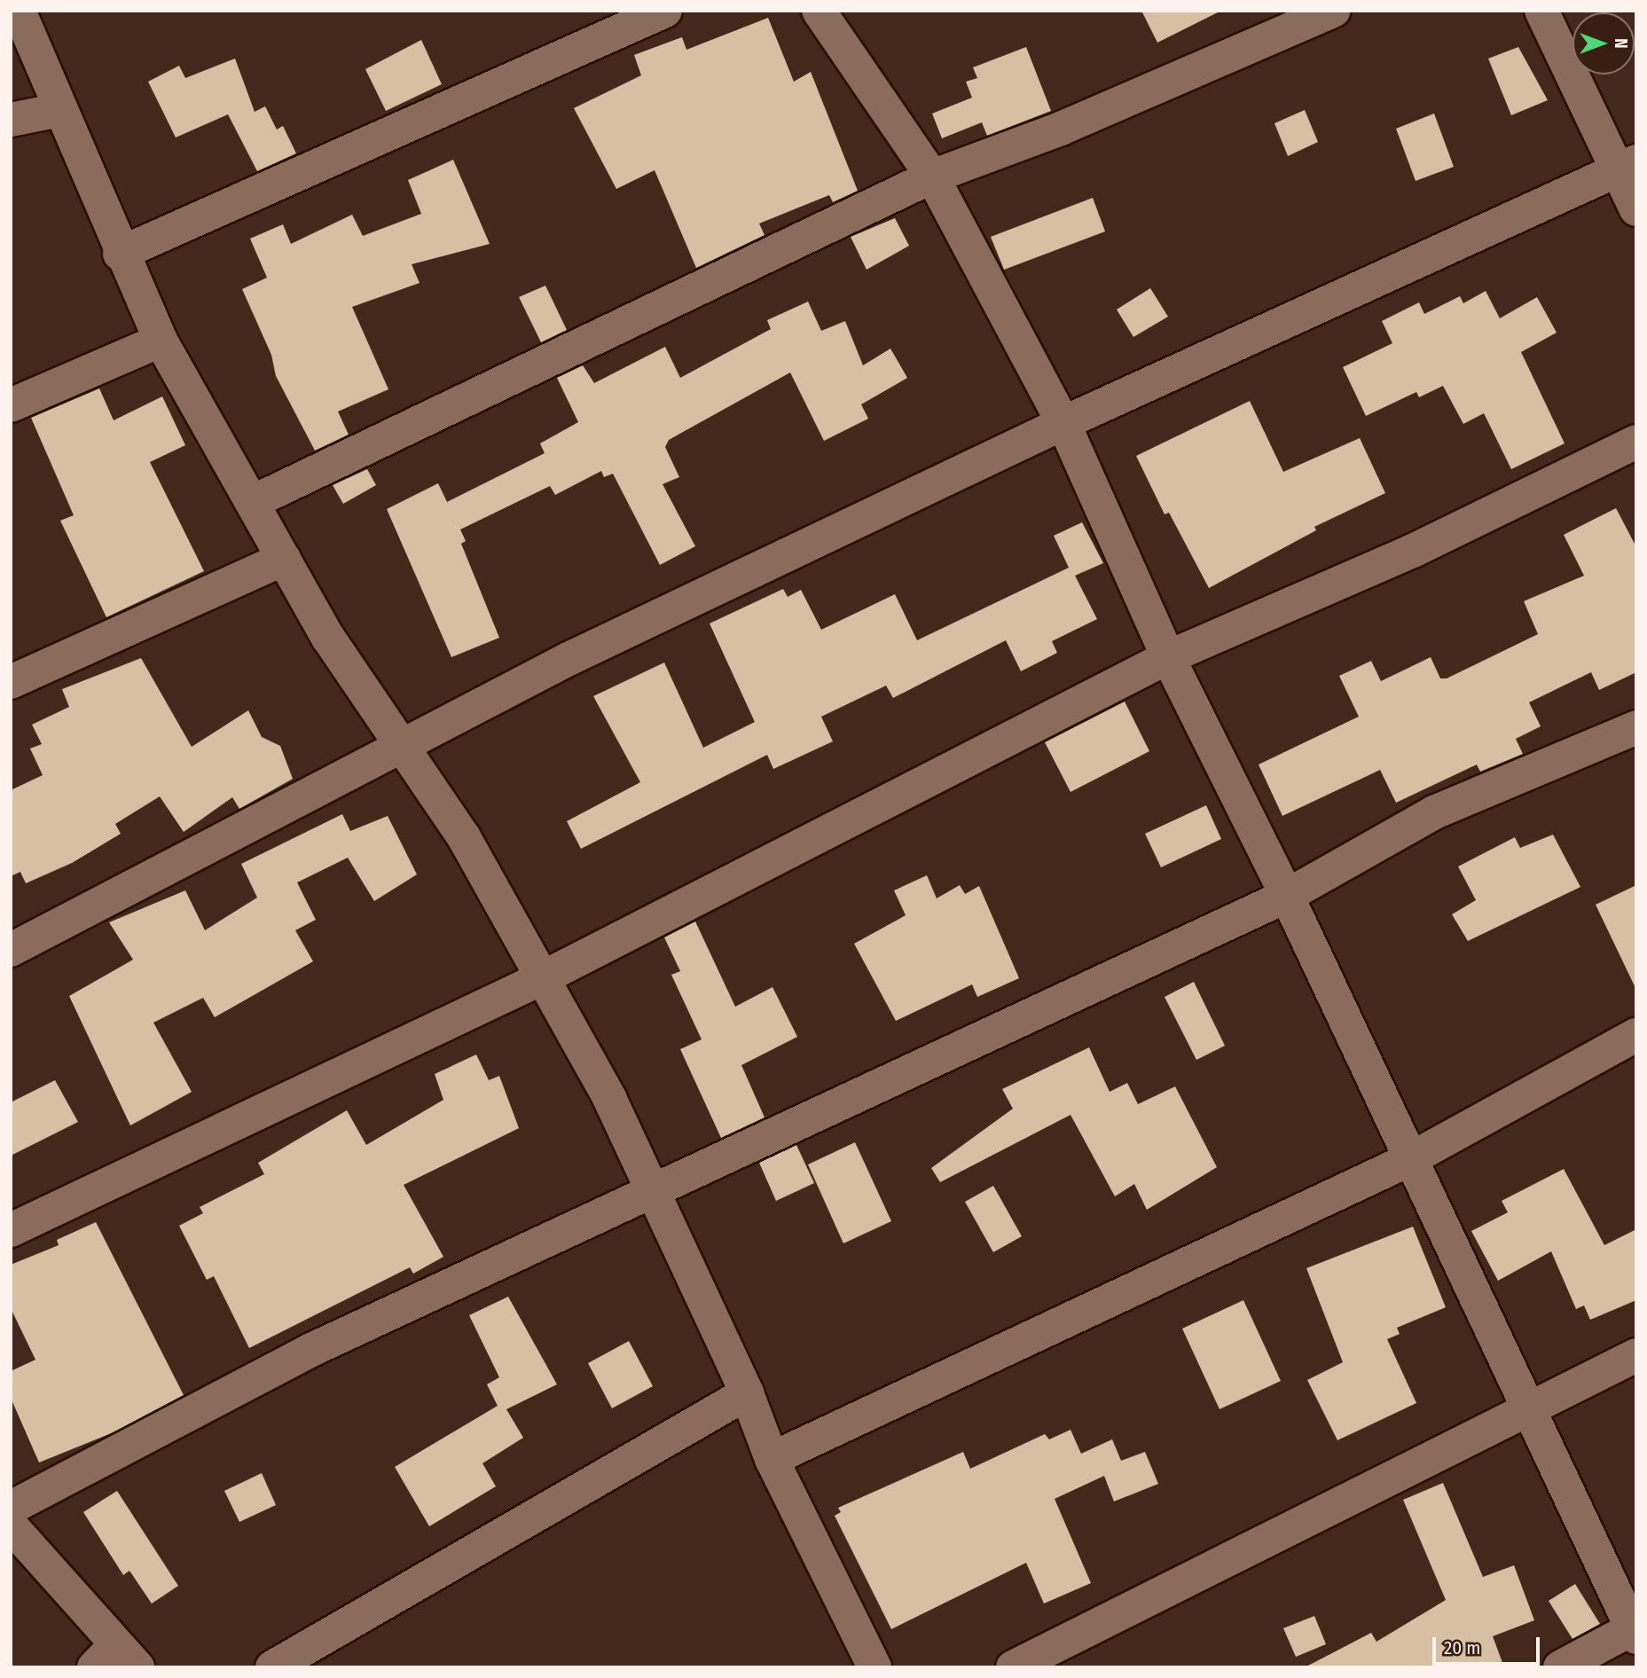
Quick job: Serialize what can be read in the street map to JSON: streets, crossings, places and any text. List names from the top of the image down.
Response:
{
  "scale_bar": "20 m",
  "north": "right"
}
